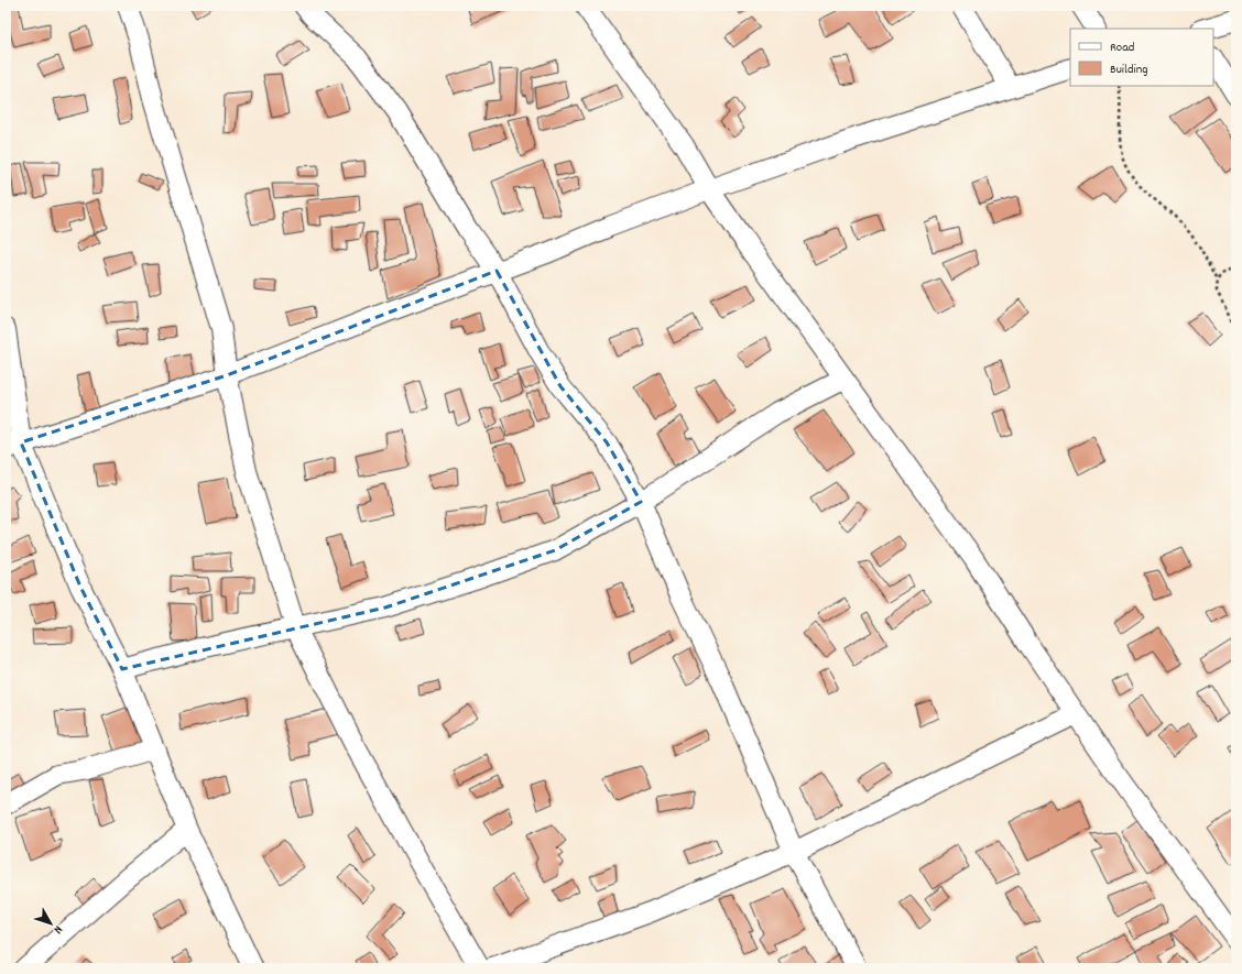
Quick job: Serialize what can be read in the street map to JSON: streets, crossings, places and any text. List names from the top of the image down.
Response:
{
  "legend": ["Road", "Building"],
  "north": "bottom right"
}
